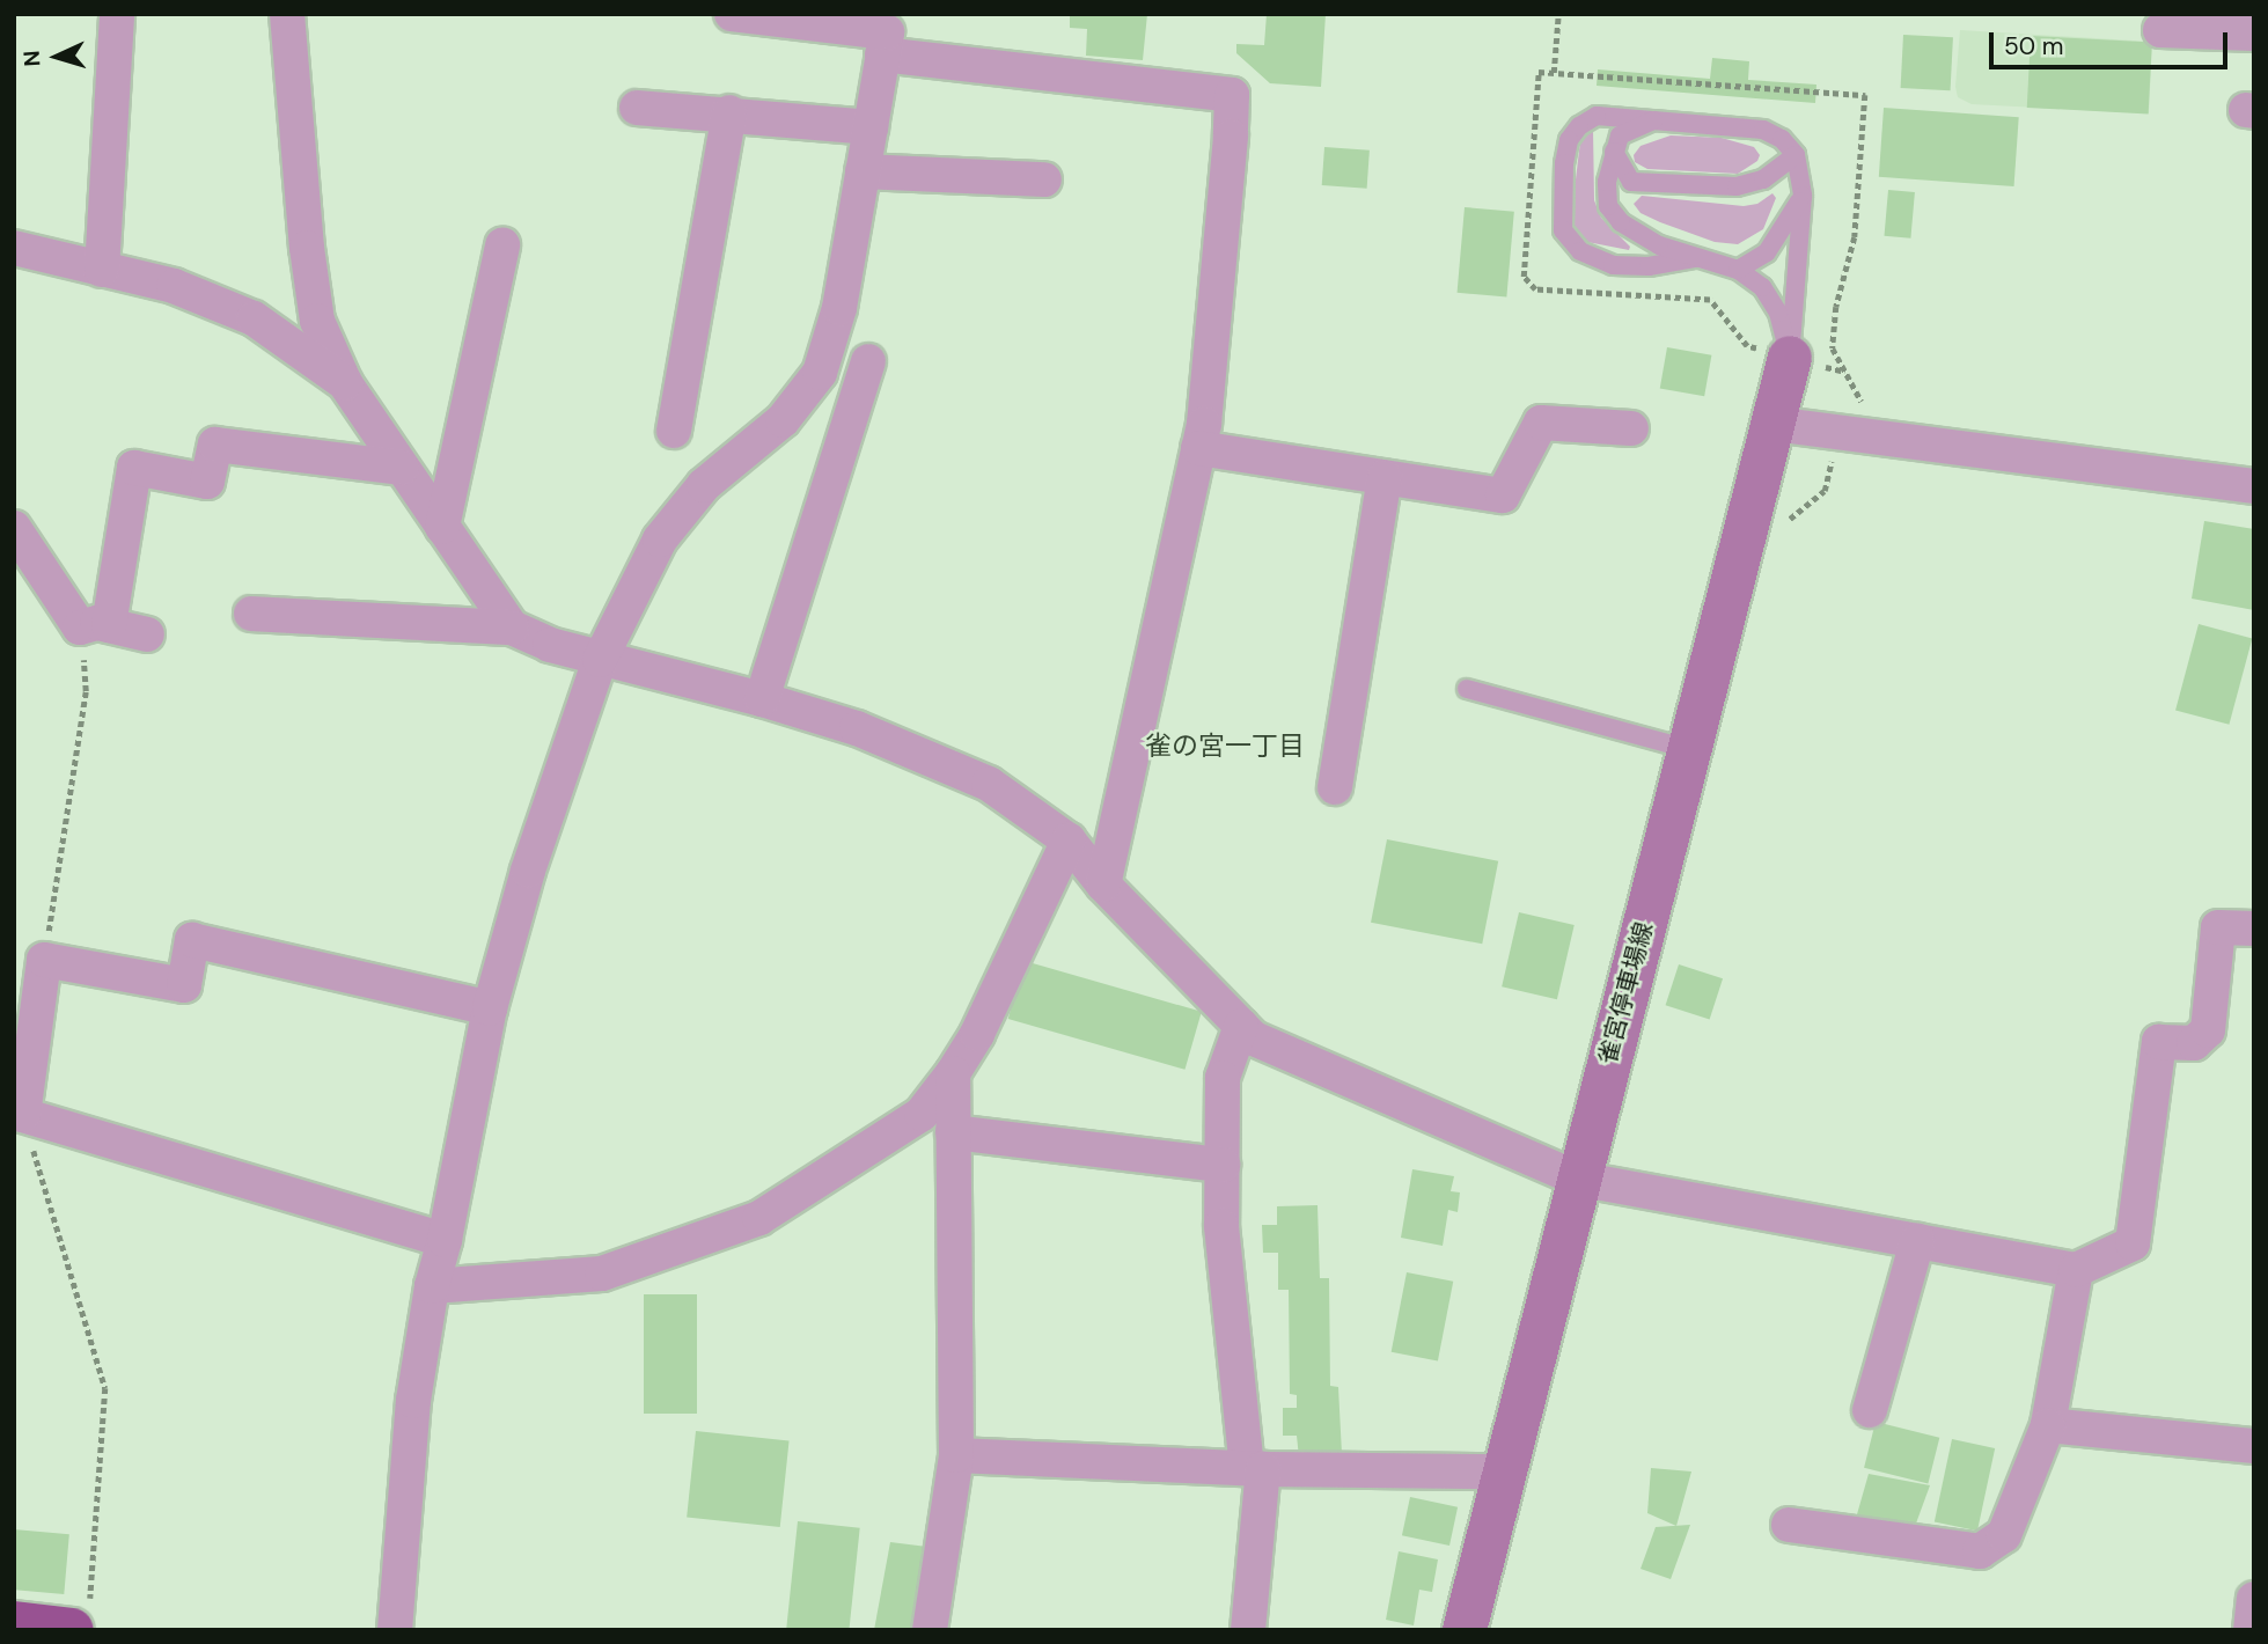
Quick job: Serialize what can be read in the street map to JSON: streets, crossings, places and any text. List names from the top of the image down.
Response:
{
  "streets": {
    "main road": ["雀宮停車場線"]
  },
  "districts": ["雀の宮一丁目"],
  "scale_bar": "50 m",
  "north": "left"
}
